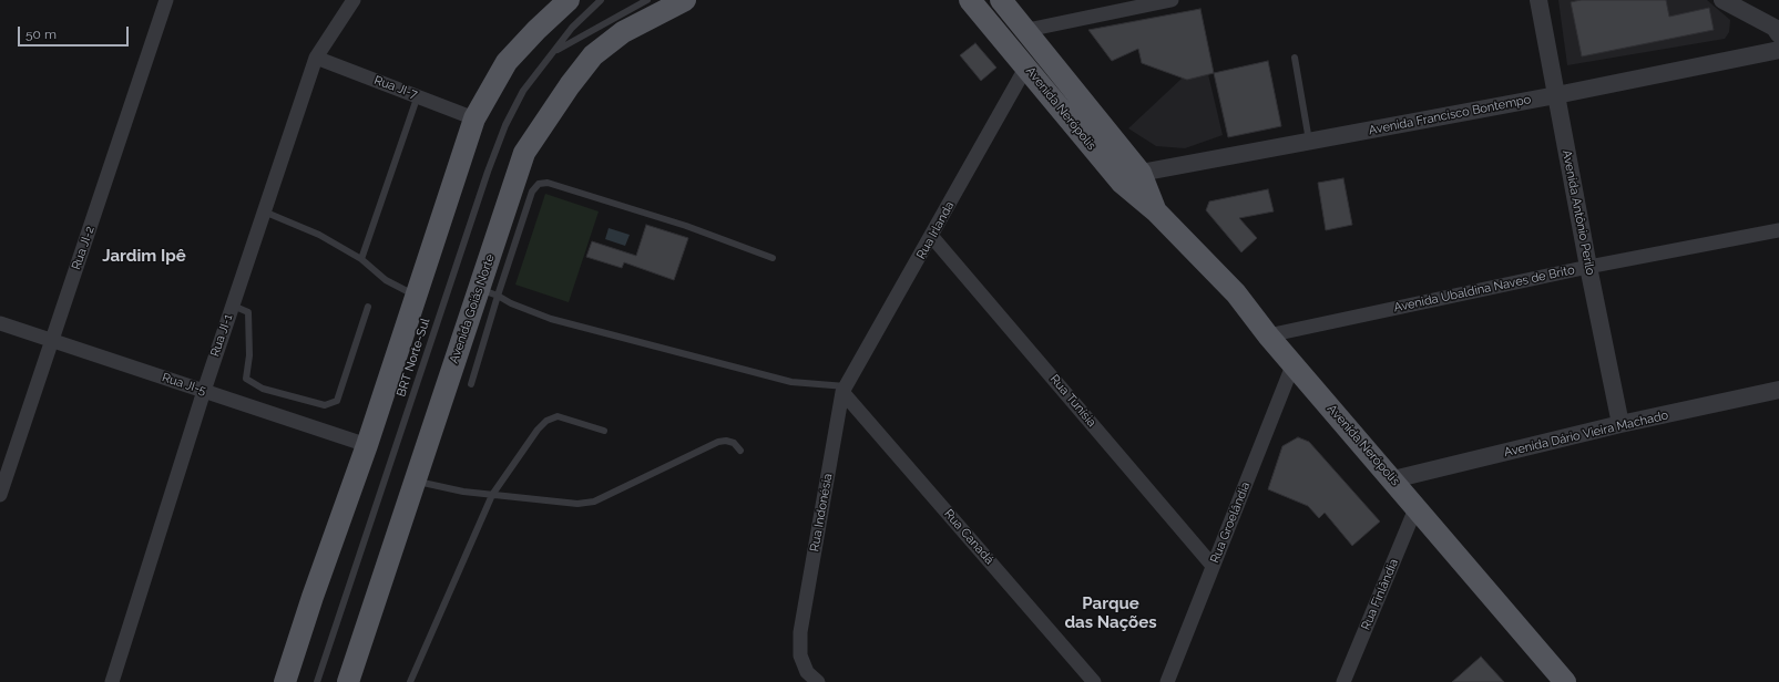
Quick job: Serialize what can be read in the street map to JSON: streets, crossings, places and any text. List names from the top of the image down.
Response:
{
  "streets": {
    "main road": ["Avenida Nerópolis", "Avenida Goiás Norte"],
    "street": [
      "Rua JI-7",
      "Avenida Francisco Bontempo",
      "Avenida Antônio Perilo",
      "Rua Irlanda",
      "Rua JI-2",
      "Avenida Ubaldina Naves de Brito",
      "Rua JI-1",
      "Rua JI-5",
      "Rua Tunísia",
      "Avenida Dário Vieira Machado",
      "Rua Indonésia",
      "Rua Groelândia",
      "Rua Canadá",
      "Rua Finlândia"
    ],
    "lane": ["BRT Norte-Sul"]
  },
  "crossings": [
    ["Rua JI-7", "Rua JI-1"],
    ["Avenida Nerópolis", "Avenida Francisco Bontempo"],
    ["Avenida Nerópolis", "Rua Irlanda"],
    ["Avenida Nerópolis", "Avenida Ubaldina Naves de Brito"],
    ["Avenida Nerópolis", "Avenida Dário Vieira Machado"],
    ["Avenida Nerópolis", "Rua Groelândia"],
    ["Avenida Nerópolis", "Rua Finlândia"],
    ["Avenida Francisco Bontempo", "Avenida Antônio Perilo"],
    ["Avenida Antônio Perilo", "Avenida Ubaldina Naves de Brito"],
    ["Avenida Antônio Perilo", "Avenida Dário Vieira Machado"],
    ["Rua Irlanda", "Rua Tunísia"],
    ["Rua Irlanda", "Rua Indonésia"],
    ["Rua Irlanda", "Rua Canadá"],
    ["Rua JI-2", "Rua JI-5"],
    ["Rua JI-1", "Rua JI-5"],
    ["Rua Tunísia", "Rua Groelândia"],
    ["Rua Indonésia", "Rua Canadá"]
  ],
  "districts": ["Jardim Ipê", "Parque das Nações"],
  "scale_bar": "50 m"
}
